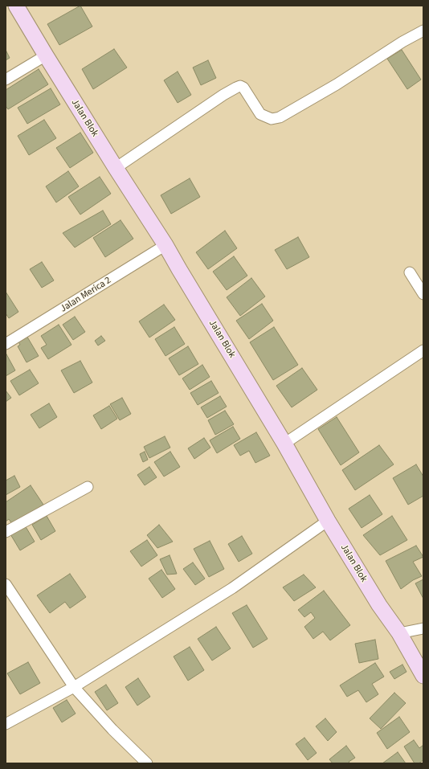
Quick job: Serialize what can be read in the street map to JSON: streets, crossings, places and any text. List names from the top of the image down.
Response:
{
  "streets": {
    "main road": ["Jalan Blok"],
    "street": ["Jalan Merica 2"]
  },
  "crossings": [
    ["Jalan Blok", "Jalan Merica 2"]
  ]
}
